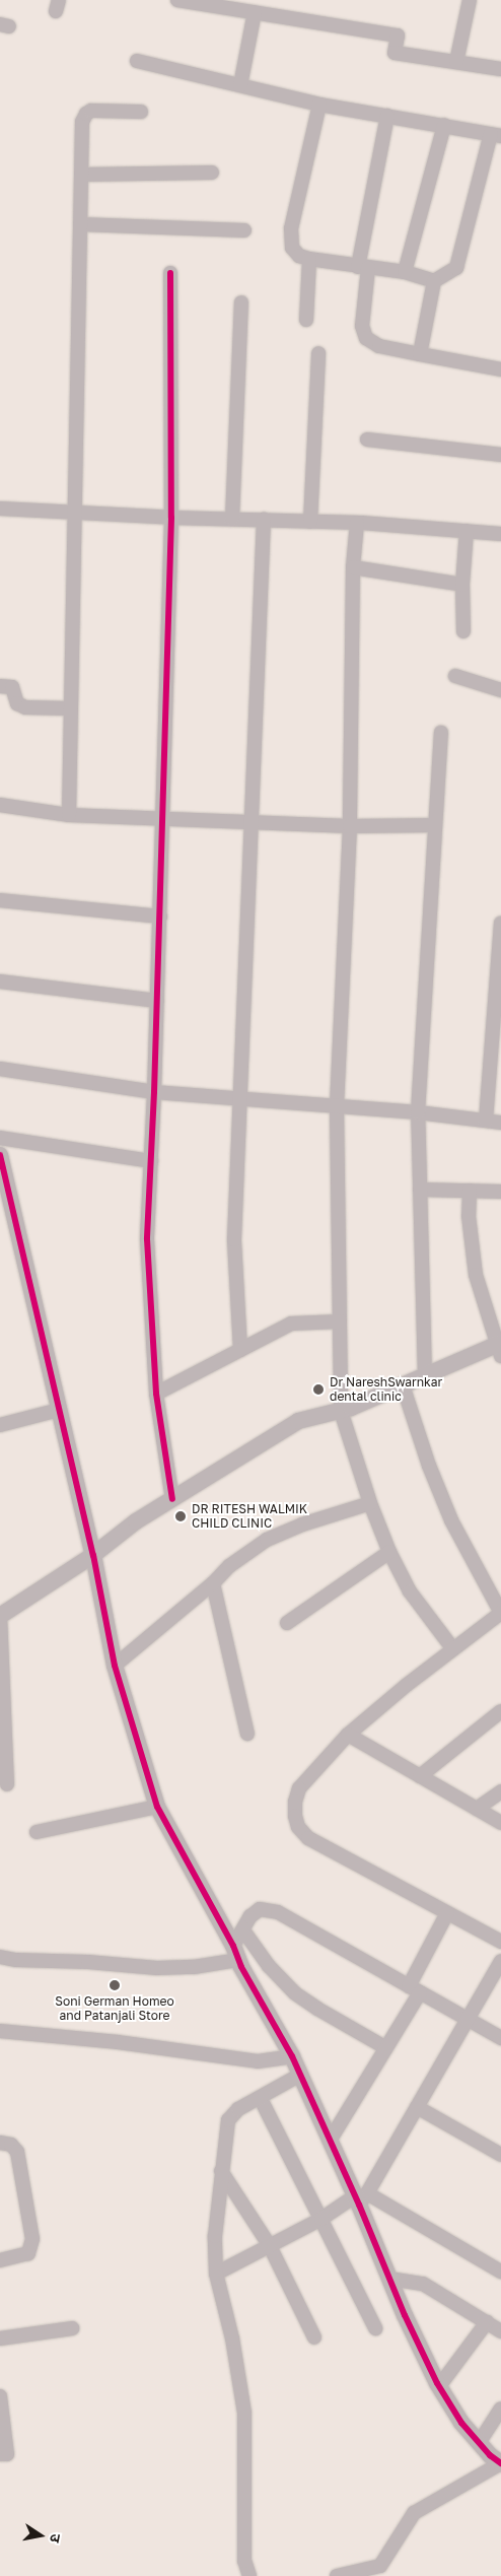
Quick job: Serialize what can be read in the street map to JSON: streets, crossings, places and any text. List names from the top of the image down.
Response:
{
  "places": ["Dr NareshSwarnkar dental clinic", "DR RITESH WALMIK CHILD CLINIC", "Soni German Homeo and Patanjali Store"],
  "north": "right"
}
